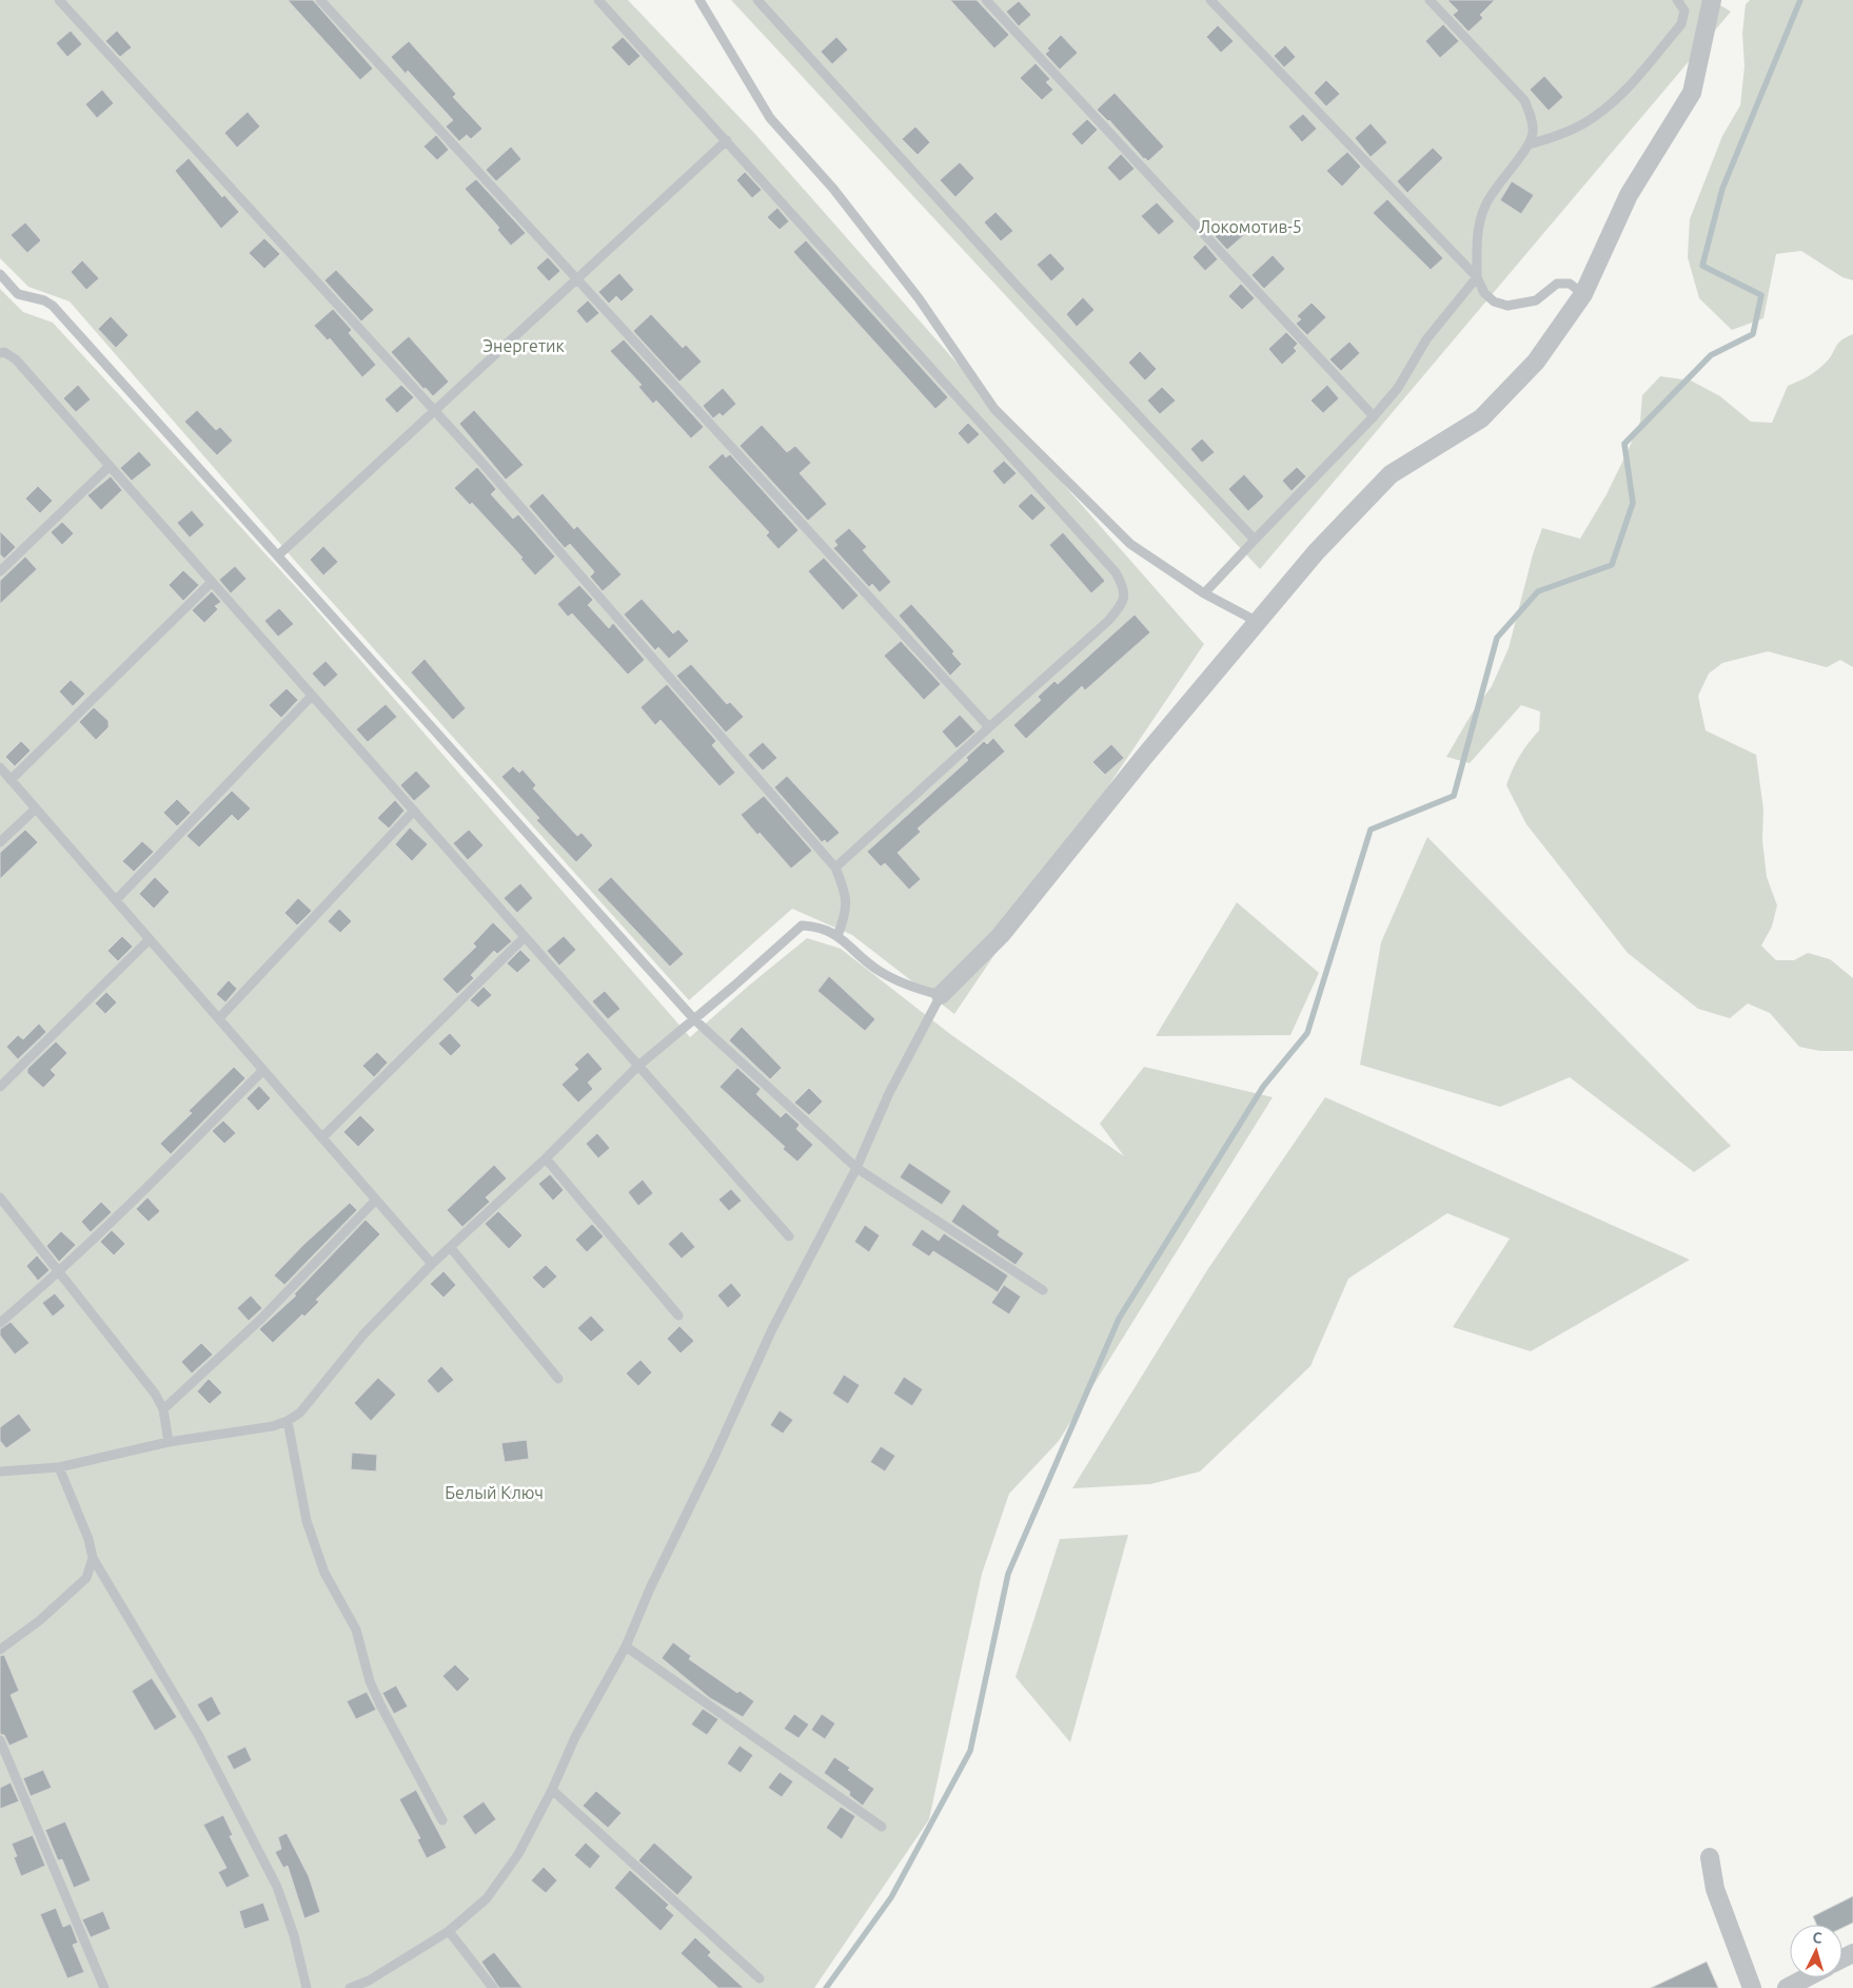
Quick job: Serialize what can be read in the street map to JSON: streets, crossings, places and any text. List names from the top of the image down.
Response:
{
  "parks": ["Локомотив-5", "Энергетик", "Белый Ключ"],
  "north": "top"
}
